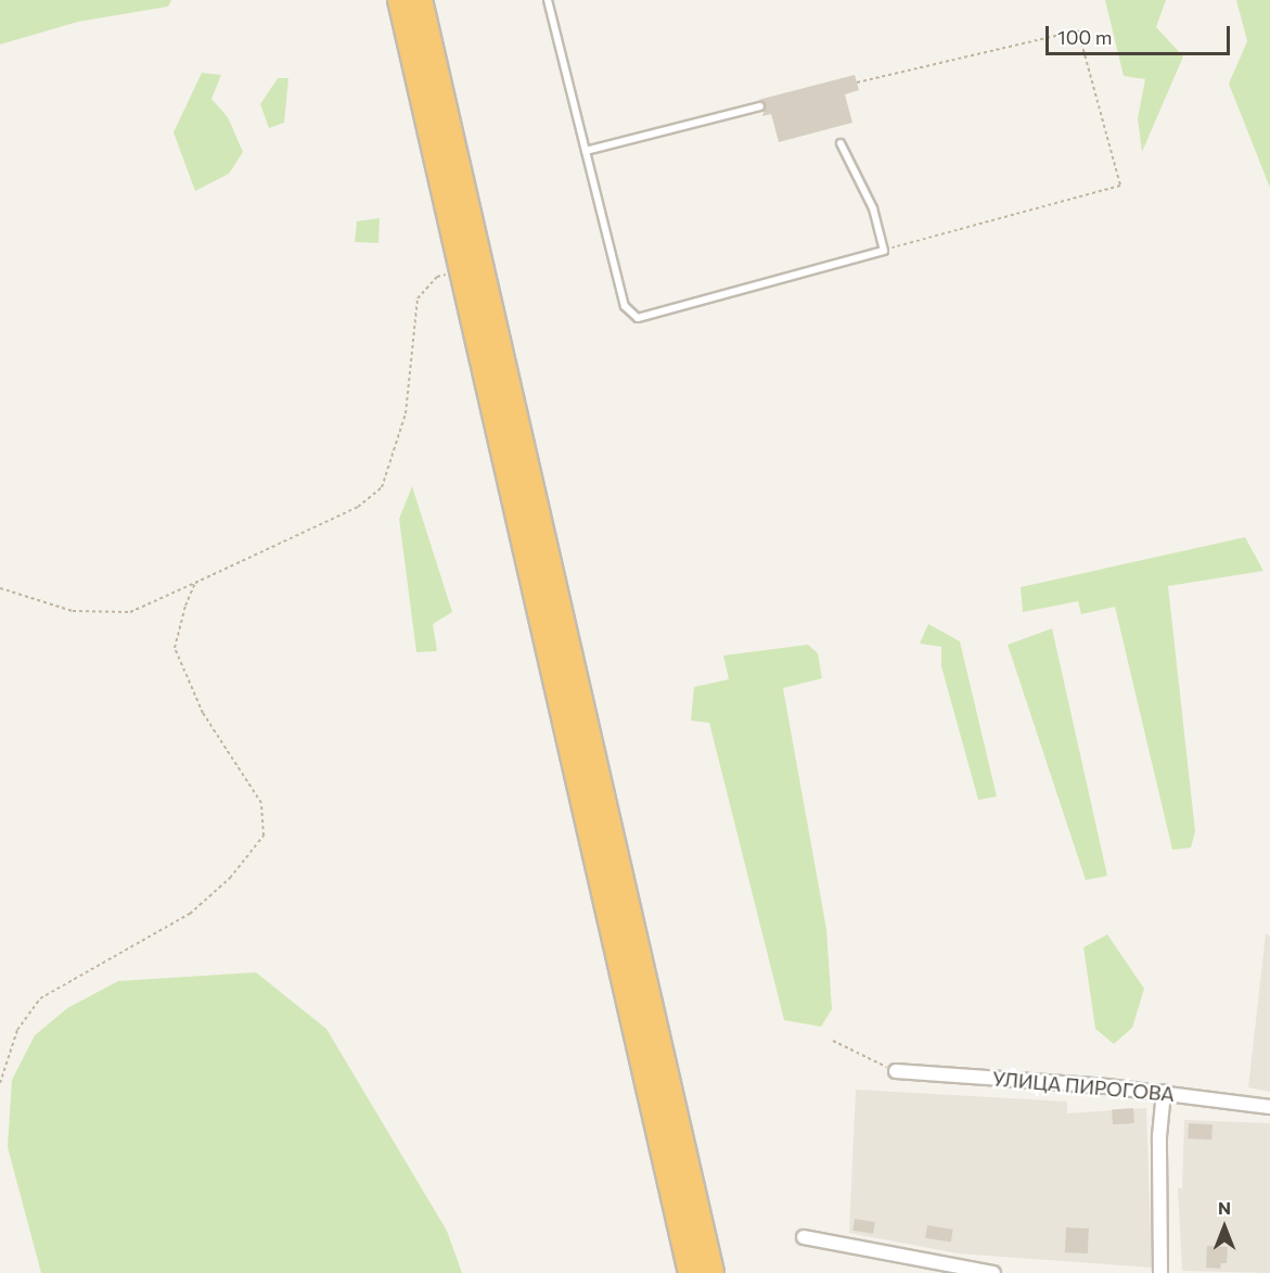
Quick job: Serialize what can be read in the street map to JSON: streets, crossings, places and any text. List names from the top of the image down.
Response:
{
  "streets": {
    "street": ["УЛИЦА ПИРОГОВА"]
  },
  "scale_bar": "100 m",
  "north": "top"
}
